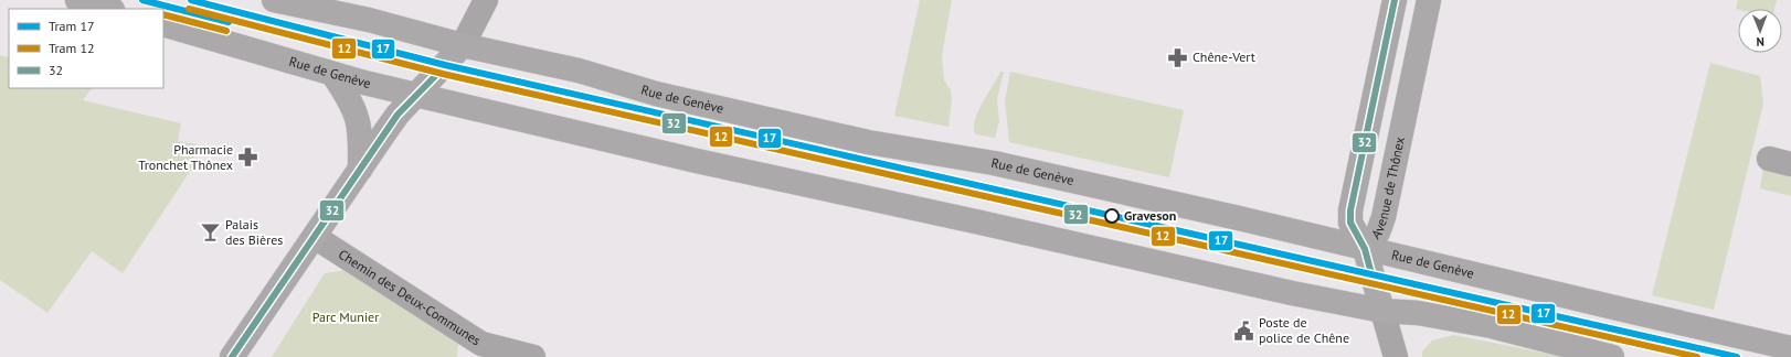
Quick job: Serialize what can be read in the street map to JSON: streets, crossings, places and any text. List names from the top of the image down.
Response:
{
  "streets": {
    "main road": ["Rue de Genève", "Avenue de Thônex"],
    "street": ["Chemin des Deux-Communes"]
  },
  "crossings": [
    ["Rue de Genève", "Avenue de Thônex"]
  ],
  "parks": ["Parc Munier"],
  "places": {
    "pharmacy": ["Chêne-Vert", "Pharmacie Tronchet Thônex"],
    "other": ["Graveson"],
    "bar": ["Palais des Bières"],
    "public building": ["Poste de police de Chêne"]
  },
  "lines": ["tram line 17", "transit line 32", "tram line 12"],
  "legend": ["Tram 17", "Tram 12", "32"],
  "north": "bottom"
}
